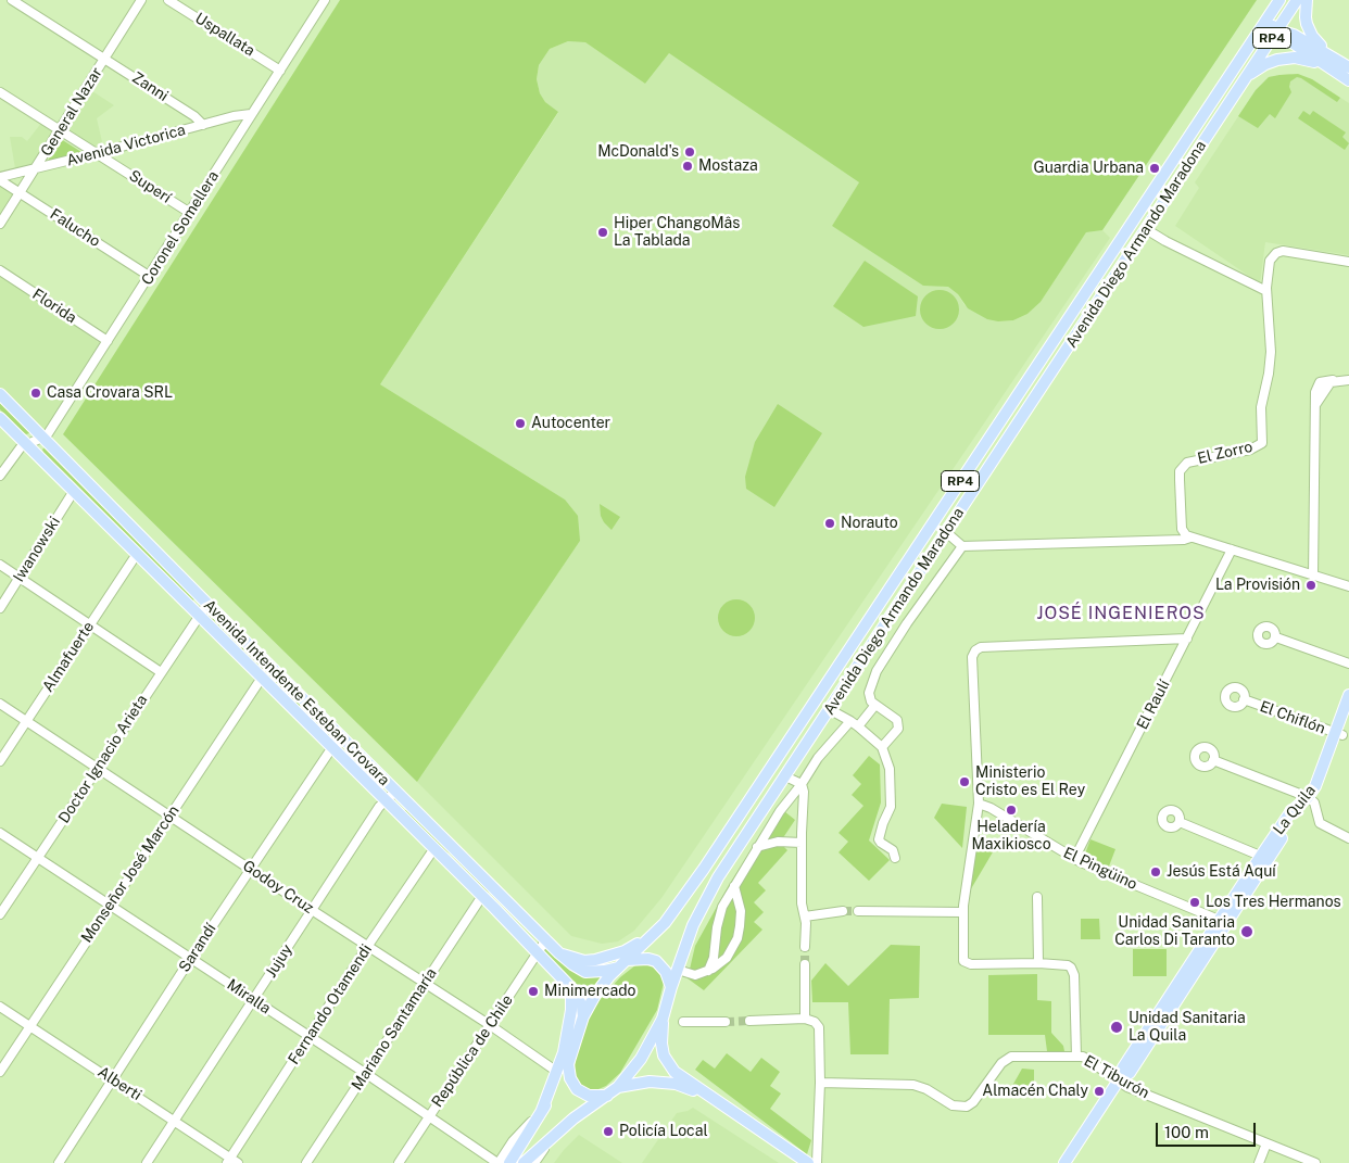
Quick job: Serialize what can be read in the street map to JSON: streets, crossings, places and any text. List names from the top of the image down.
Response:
{
  "streets": {
    "main road": [
      "RP4",
      "Avenida Diego Armando Maradona",
      "Avenida Intendente Esteban Crovara",
      "La Quila"
    ],
    "street": [
      "Uspallata",
      "Zanni",
      "General Nazar",
      "Avenida Victorica",
      "Superí",
      "Falucho",
      "Coronel Somellera",
      "Florida",
      "El Zorro",
      "Iwanowski",
      "Almafuerte",
      "El Raulí",
      "El Chiflón",
      "Doctor Ignacio Arieta",
      "El Pingüino",
      "Monseñor José Marcón",
      "Godoy Cruz",
      "Sarandí",
      "Jujuy",
      "Miralla",
      "Fernando Otamendi",
      "Mariano Santamaría",
      "República de Chile",
      "El Tiburón",
      "Alberti"
    ]
  },
  "crossings": [
    ["Uspallata", "Coronel Somellera"],
    ["RP4", "Avenida Diego Armando Maradona"],
    ["RP4", "Avenida Intendente Esteban Crovara"],
    ["Zanni", "General Nazar"],
    ["Zanni", "Avenida Victorica"],
    ["General Nazar", "Avenida Victorica"],
    ["General Nazar", "Superí"],
    ["General Nazar", "Falucho"],
    ["Avenida Victorica", "Superí"],
    ["Avenida Victorica", "Falucho"],
    ["Avenida Victorica", "Coronel Somellera"],
    ["Superí", "Coronel Somellera"],
    ["Falucho", "Coronel Somellera"],
    ["Coronel Somellera", "Florida"],
    ["Coronel Somellera", "Avenida Intendente Esteban Crovara"],
    ["Avenida Diego Armando Maradona", "Avenida Intendente Esteban Crovara"],
    ["Iwanowski", "Avenida Intendente Esteban Crovara"],
    ["Almafuerte", "Avenida Intendente Esteban Crovara"],
    ["Almafuerte", "Godoy Cruz"],
    ["Avenida Intendente Esteban Crovara", "Doctor Ignacio Arieta"],
    ["Avenida Intendente Esteban Crovara", "Monseñor José Marcón"],
    ["Avenida Intendente Esteban Crovara", "Sarandí"],
    ["Avenida Intendente Esteban Crovara", "Jujuy"],
    ["Avenida Intendente Esteban Crovara", "Fernando Otamendi"],
    ["Avenida Intendente Esteban Crovara", "Mariano Santamaría"],
    ["Avenida Intendente Esteban Crovara", "República de Chile"],
    ["El Raulí", "El Pingüino"],
    ["El Chiflón", "La Quila"],
    ["Doctor Ignacio Arieta", "Godoy Cruz"],
    ["Doctor Ignacio Arieta", "Miralla"],
    ["La Quila", "El Pingüino"],
    ["La Quila", "El Tiburón"],
    ["Monseñor José Marcón", "Godoy Cruz"],
    ["Monseñor José Marcón", "Miralla"],
    ["Monseñor José Marcón", "Alberti"],
    ["Godoy Cruz", "Sarandí"],
    ["Godoy Cruz", "Jujuy"],
    ["Godoy Cruz", "Fernando Otamendi"],
    ["Godoy Cruz", "Mariano Santamaría"],
    ["Godoy Cruz", "República de Chile"],
    ["Sarandí", "Miralla"],
    ["Sarandí", "Alberti"],
    ["Jujuy", "Miralla"],
    ["Jujuy", "Alberti"],
    ["Miralla", "Fernando Otamendi"],
    ["Miralla", "Mariano Santamaría"],
    ["Miralla", "República de Chile"],
    ["Fernando Otamendi", "Alberti"]
  ],
  "districts": ["JOSÉ INGENIEROS"],
  "places": [
    "McDonald's",
    "Mostaza",
    "Guardia Urbana",
    "Hiper ChangoMâs La Tablada",
    "Casa Crovara SRL",
    "Autocenter",
    "Norauto",
    "La Provisión",
    "Ministerio Cristo es El Rey",
    "Heladería Maxikiosco",
    "Jesús Está Aquí",
    "Los Tres Hermanos",
    "Unidad Sanitaria Carlos Di Taranto",
    "Minimercado",
    "Unidad Sanitaria La Quila",
    "Almacén Chaly",
    "Policía Local"
  ],
  "scale_bar": "100 m"
}
